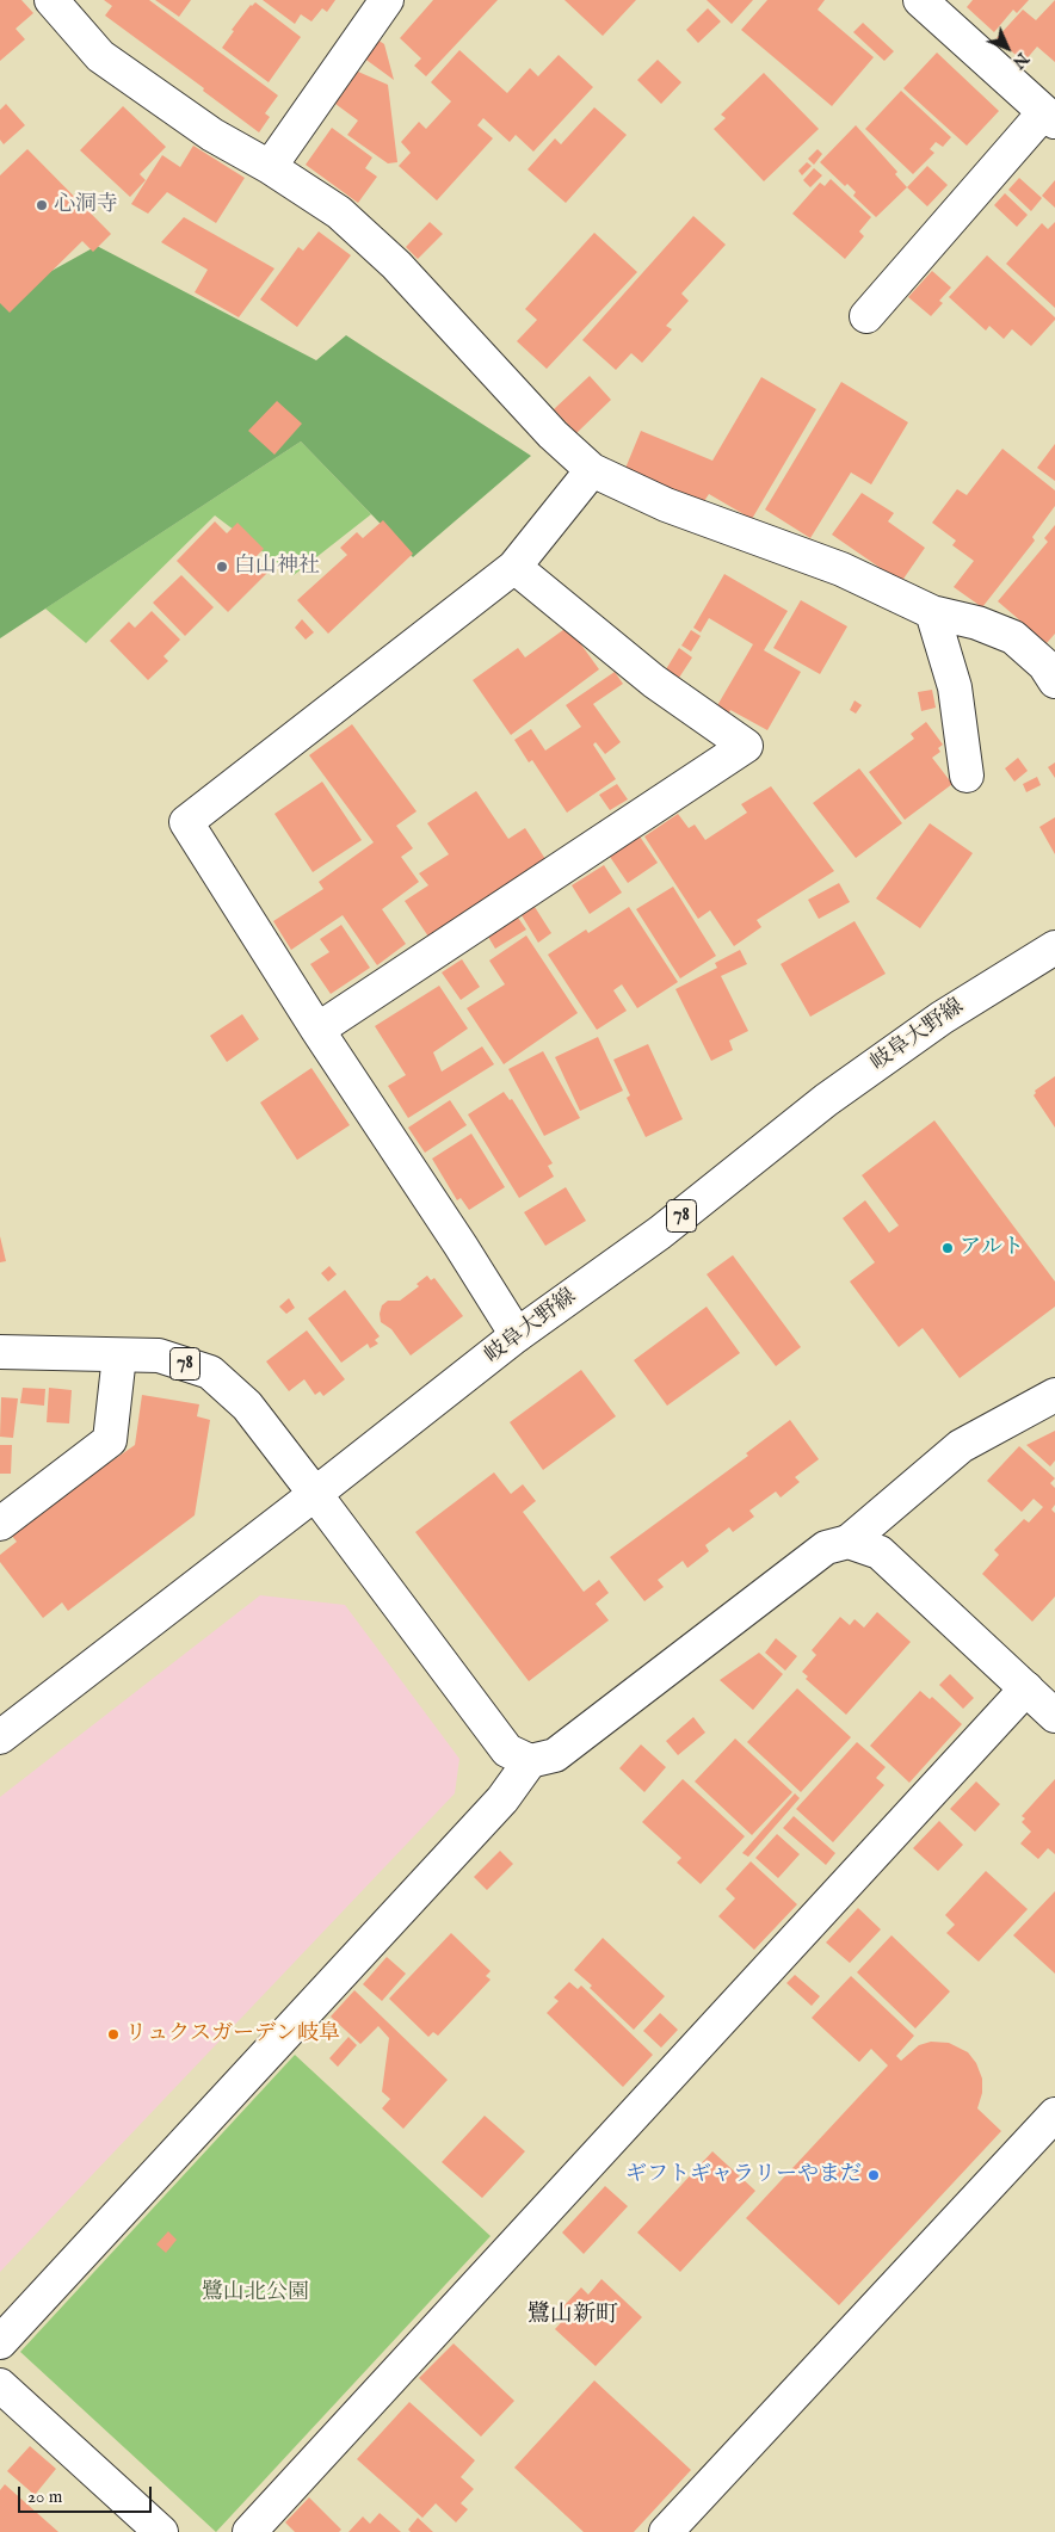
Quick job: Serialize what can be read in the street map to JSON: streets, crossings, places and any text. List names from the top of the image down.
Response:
{
  "streets": {
    "street": ["岐阜大野線", "78"]
  },
  "crossings": [
    ["岐阜大野線", "78"]
  ],
  "districts": ["鷺山新町"],
  "parks": ["鷺山北公園"],
  "places": [
    "心洞寺",
    "白山神社",
    "アルト",
    "リュクスガーデン岐阜",
    "ギフトギャラリーやまだ"
  ],
  "scale_bar": "20 m",
  "north": "bottom right"
}
